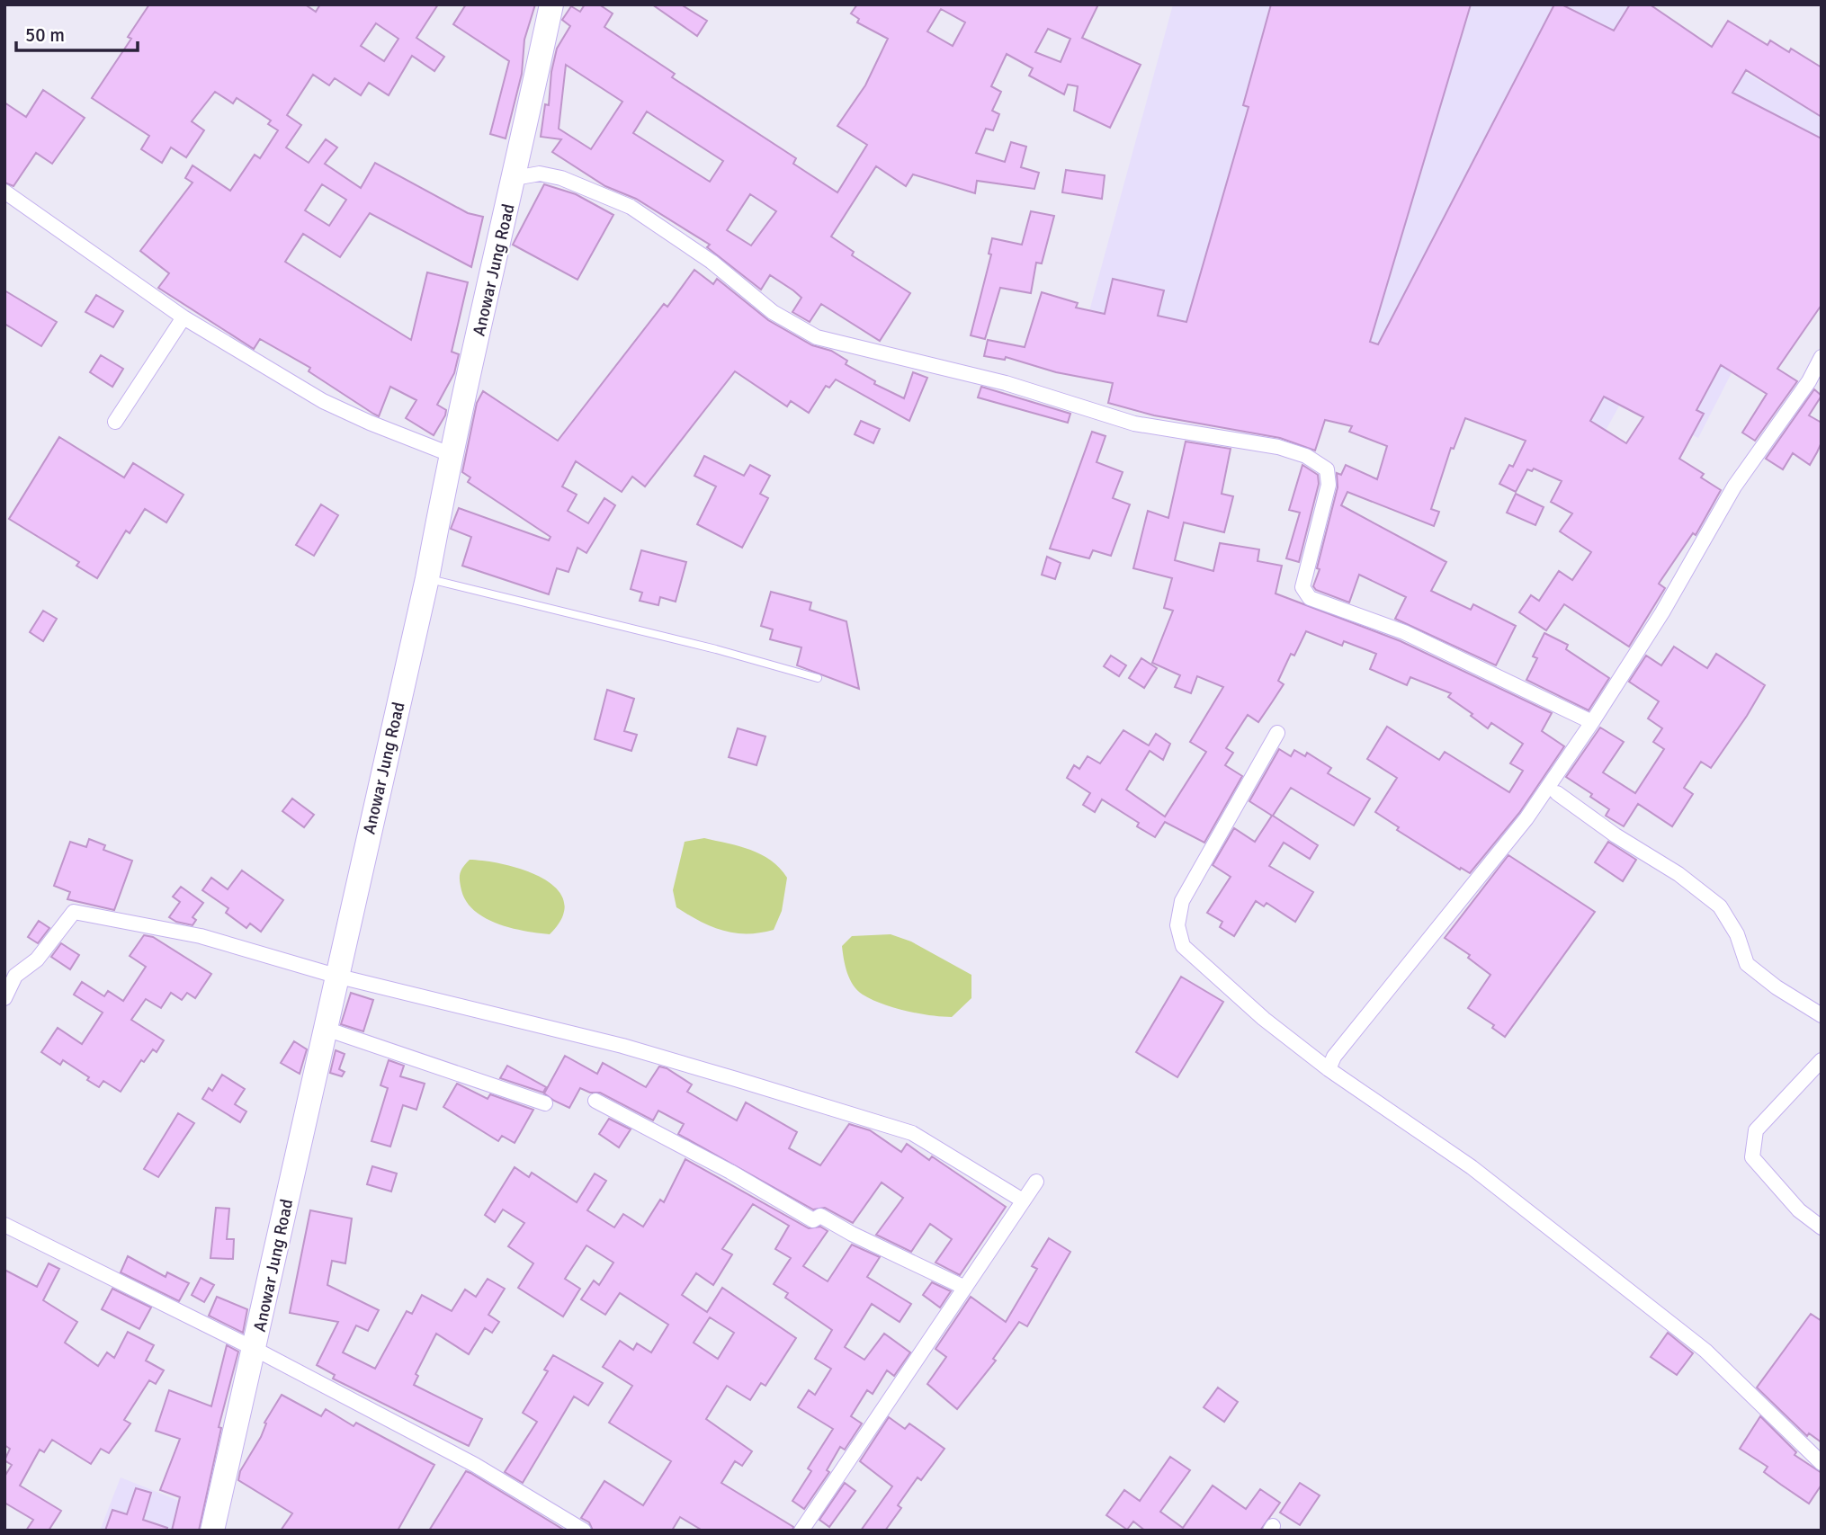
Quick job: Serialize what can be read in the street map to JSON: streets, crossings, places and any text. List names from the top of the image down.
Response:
{
  "streets": {
    "highway": ["Anowar Jung Road"]
  },
  "scale_bar": "50 m"
}
